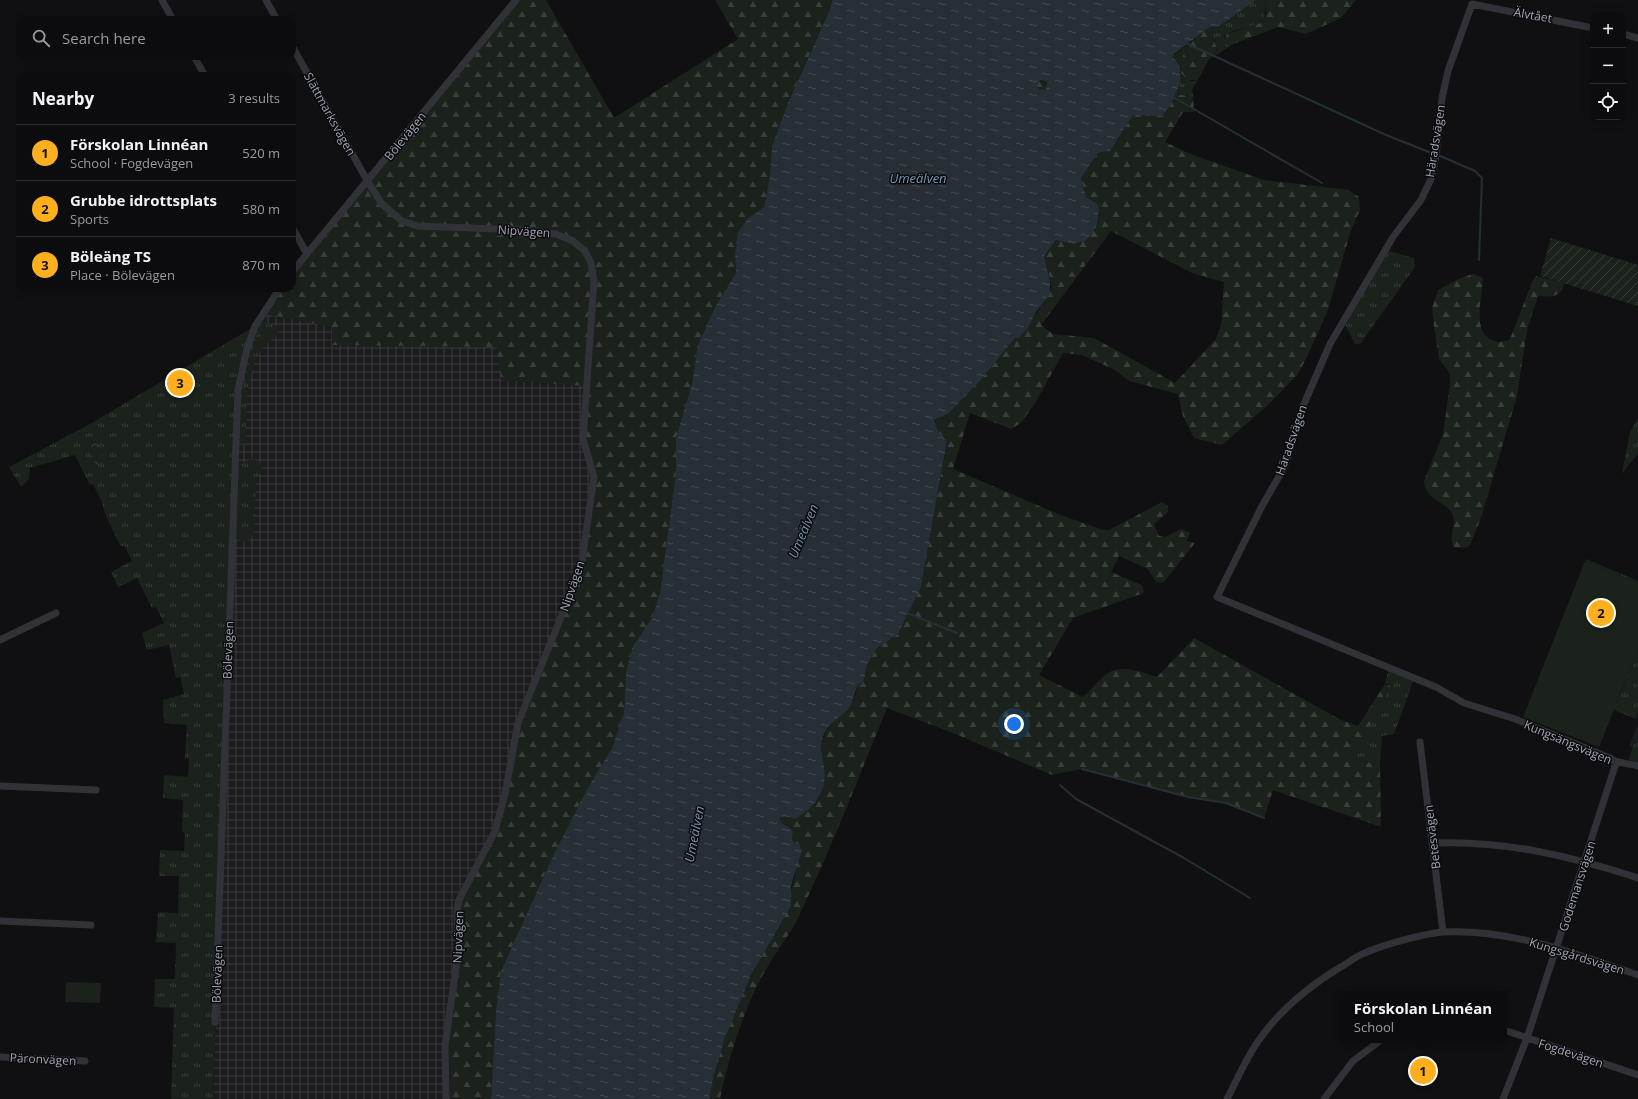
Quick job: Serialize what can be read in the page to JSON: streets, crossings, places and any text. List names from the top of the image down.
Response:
{
  "streets": {
    "street": [
      "Älvtået",
      "Slättmarksvägen",
      "Bölevägen",
      "Häradsvägen",
      "Nipvägen",
      "Kungsängsvägen",
      "Betesvägen",
      "Godemansvägen",
      "Kungsgårdsvägen",
      "Fogdevägen",
      "Päronvägen"
    ]
  },
  "crossings": [
    ["Älvtået", "Häradsvägen"],
    ["Slättmarksvägen", "Bölevägen"],
    ["Slättmarksvägen", "Nipvägen"],
    ["Bölevägen", "Nipvägen"],
    ["Häradsvägen", "Kungsängsvägen"],
    ["Kungsängsvägen", "Godemansvägen"],
    ["Betesvägen", "Kungsgårdsvägen"],
    ["Godemansvägen", "Kungsgårdsvägen"],
    ["Godemansvägen", "Fogdevägen"]
  ],
  "water": ["Umeälven"],
  "page": {
    "map_buttons": ["+", "−"],
    "search": "Search here",
    "heading": ["Nearby", "3 results"],
    "list": [
      {
        "mark": "1",
        "name": "Förskolan Linnéan",
        "note": "School · Fogdevägen",
        "value": "520 m"
      },
      {
        "mark": "2",
        "name": "Grubbe idrottsplats",
        "note": "Sports",
        "value": "580 m"
      },
      {
        "mark": "3",
        "name": "Böleäng TS",
        "note": "Place · Bölevägen",
        "value": "870 m"
      }
    ],
    "pins": ["3", "2", "1"],
    "popup": ["Förskolan Linnéan", "School"]
  }
}
